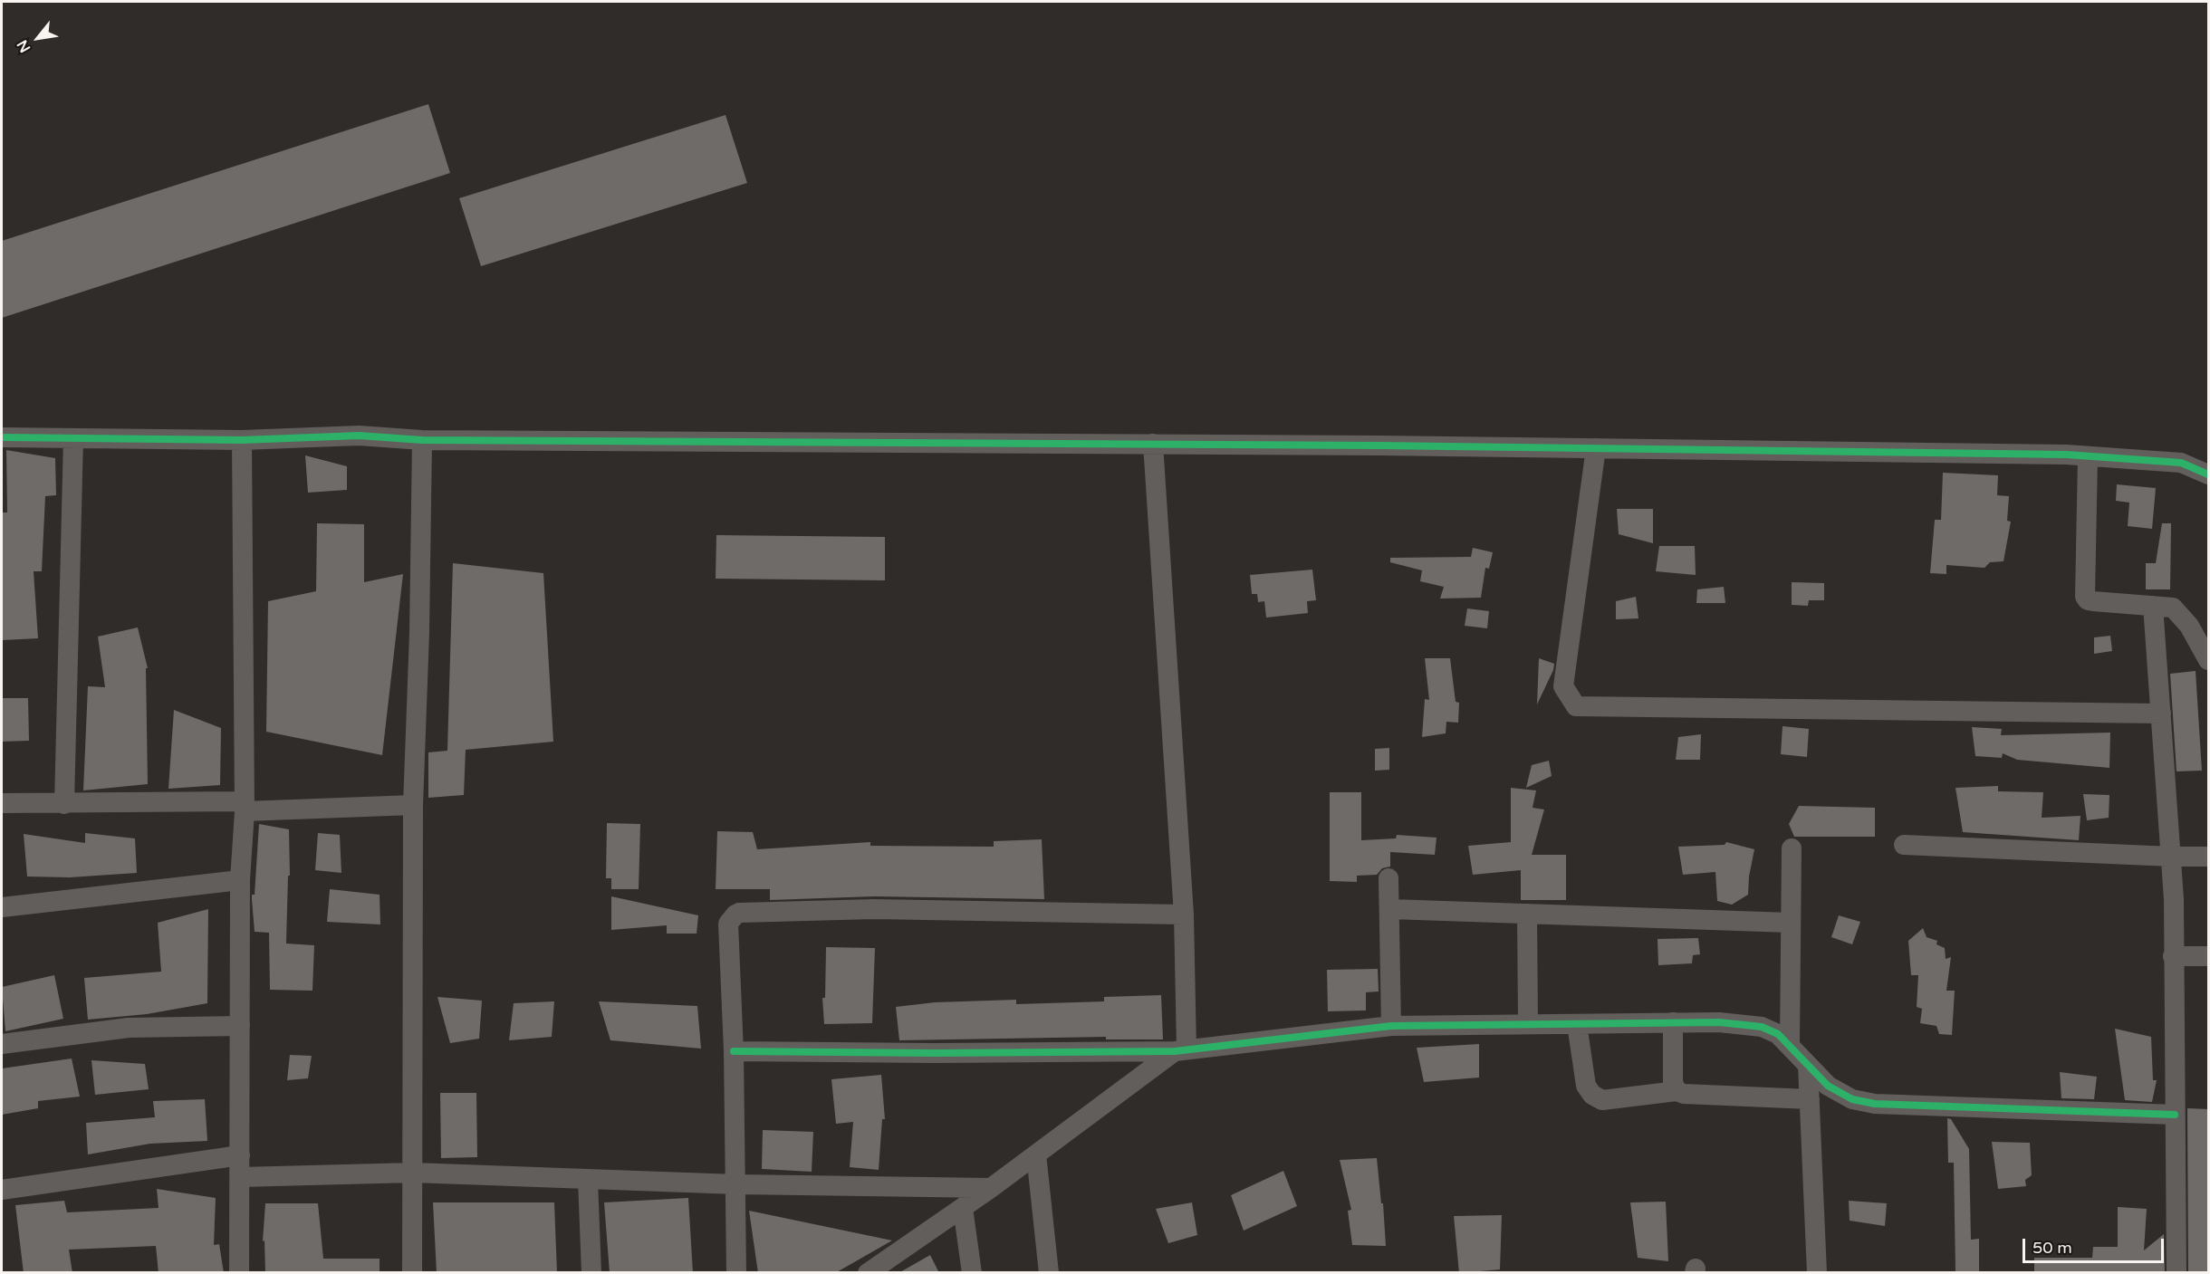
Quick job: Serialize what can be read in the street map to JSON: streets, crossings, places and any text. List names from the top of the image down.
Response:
{
  "scale_bar": "50 m",
  "north": "bottom left"
}
